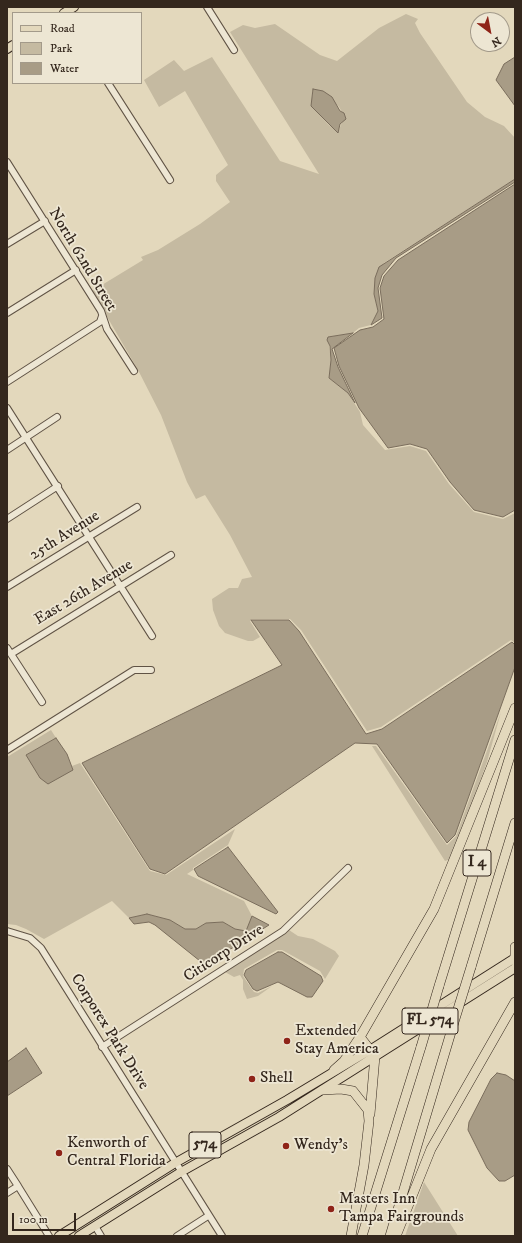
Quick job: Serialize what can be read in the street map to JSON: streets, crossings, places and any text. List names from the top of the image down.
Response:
{
  "streets": {
    "highway": ["I 4"],
    "main road": ["574"],
    "street": [
      "North 62nd Street",
      "25th Avenue",
      "East 26th Avenue",
      "Citicorp Drive",
      "Corporex Park Drive"
    ]
  },
  "crossings": [
    ["Citicorp Drive", "Corporex Park Drive"],
    ["Corporex Park Drive", "574"]
  ],
  "places": [
    "Extended Stay America",
    "Shell",
    "Wendy's",
    "Kenworth of Central Florida",
    "Masters Inn Tampa Fairgrounds"
  ],
  "legend": ["Road", "Park", "Water"],
  "scale_bar": "100 m",
  "north": "bottom right"
}
